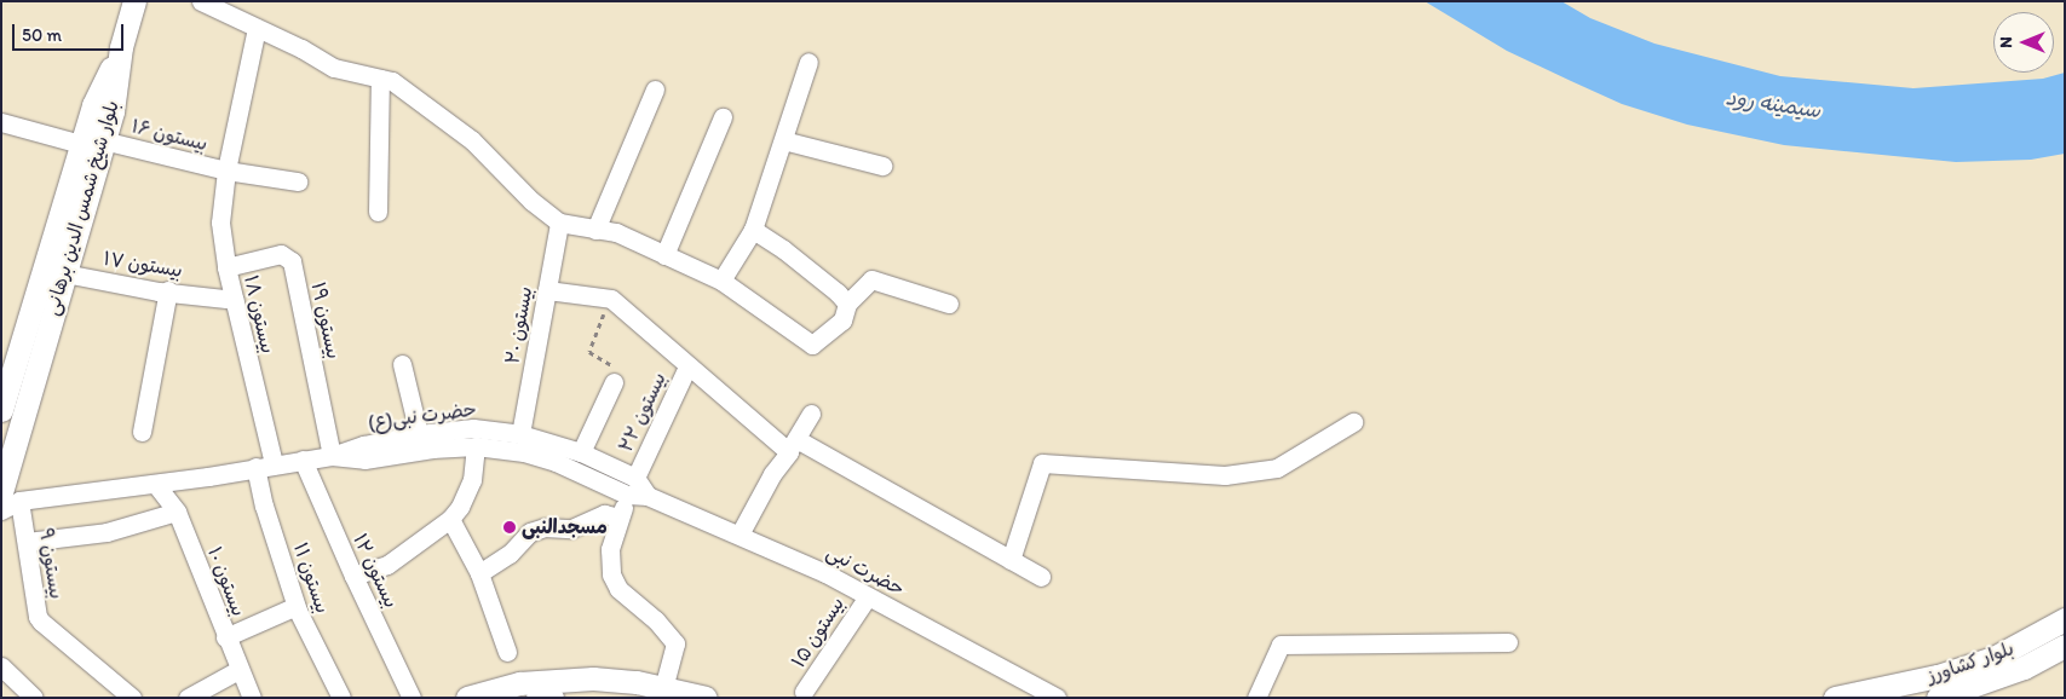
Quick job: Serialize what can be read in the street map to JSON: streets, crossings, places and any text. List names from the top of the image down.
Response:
{
  "streets": {
    "main road": ["بلوار شیخ شمس الدین برهانی", "بلوار کشاورز"],
    "street": [
      "بیستون ۱۶",
      "بیستون ۱۷",
      "بیستون ۱۸",
      "بیستون ۱۹",
      "بیستون ۲۰",
      "بیستون ۲۲",
      "حضرت نبی(ع)",
      "بیستون ۹",
      "بیستون ۱۲",
      "حضرت نبی",
      "بیستون ۱۱",
      "بیستون ۱۰",
      "بیستون ۱۵"
    ]
  },
  "crossings": [
    ["بیستون ۱۶", "بلوار شیخ شمس الدین برهانی"],
    ["بیستون ۱۶", "بیستون ۱۸"],
    ["بلوار شیخ شمس الدین برهانی", "بیستون ۱۷"],
    ["بلوار شیخ شمس الدین برهانی", "حضرت نبی(ع)"],
    ["بلوار شیخ شمس الدین برهانی", "بیستون ۹"],
    ["بیستون ۱۷", "بیستون ۱۸"],
    ["بیستون ۱۸", "بیستون ۱۹"],
    ["بیستون ۱۸", "حضرت نبی(ع)"],
    ["بیستون ۱۸", "بیستون ۱۱"],
    ["بیستون ۱۹", "حضرت نبی(ع)"],
    ["بیستون ۲۰", "حضرت نبی(ع)"],
    ["بیستون ۲۲", "حضرت نبی(ع)"],
    ["حضرت نبی(ع)", "بیستون ۹"],
    ["حضرت نبی(ع)", "بیستون ۱۲"],
    ["حضرت نبی(ع)", "حضرت نبی"],
    ["حضرت نبی(ع)", "بیستون ۱۱"],
    ["حضرت نبی(ع)", "بیستون ۱۰"],
    ["حضرت نبی", "بیستون ۱۵"]
  ],
  "water": ["سیمینه رود"],
  "places": ["مسجدالنبی"],
  "scale_bar": "50 m",
  "north": "left"
}
